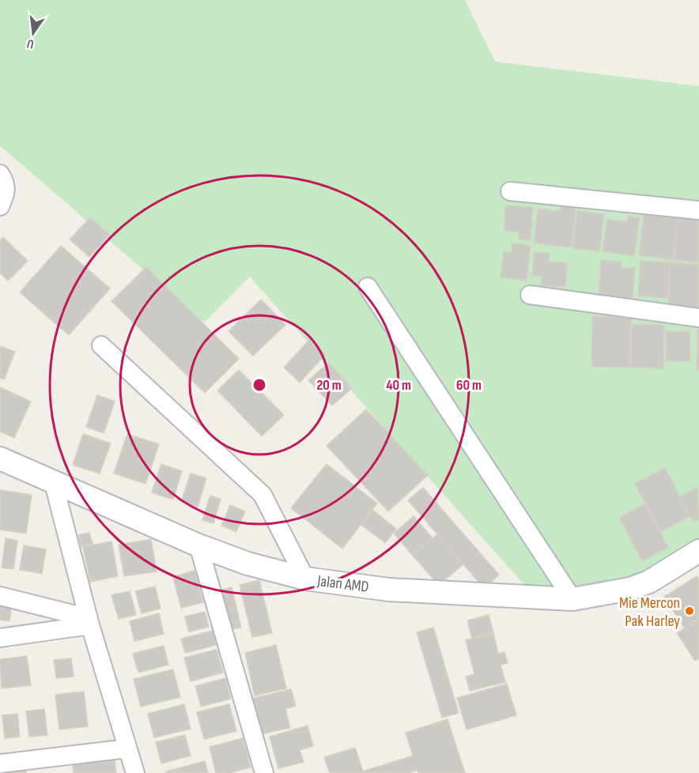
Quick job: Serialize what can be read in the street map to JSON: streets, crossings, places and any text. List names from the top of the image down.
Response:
{
  "streets": {
    "street": ["Jalan AMD"]
  },
  "places": ["Mie Mercon Pak Harley"],
  "north": "bottom",
  "rings": ["20 m", "40 m", "60 m"]
}
